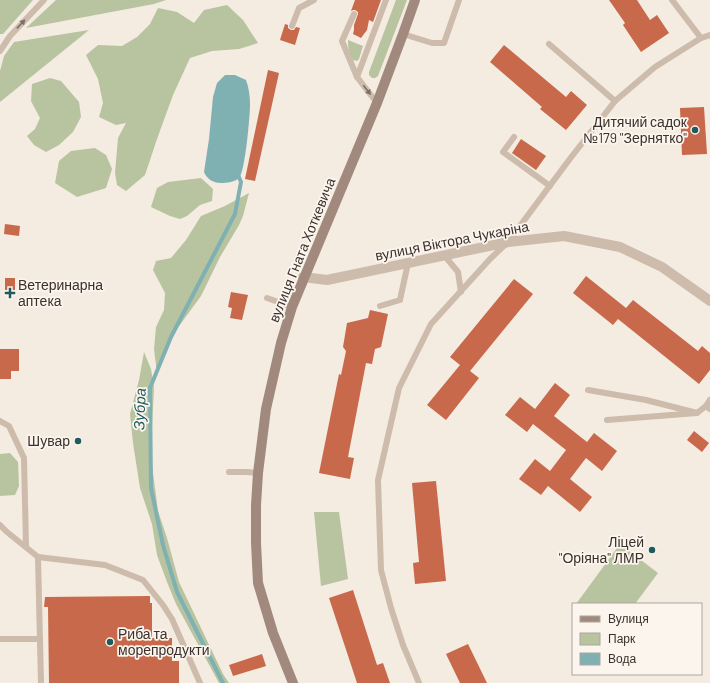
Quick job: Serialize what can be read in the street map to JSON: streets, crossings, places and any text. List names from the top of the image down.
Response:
{
  "streets": {
    "street": ["вулиця Віктора Чукаріна", "вулиця Гната Хоткевича"]
  },
  "crossings": [
    ["вулиця Віктора Чукаріна", "вулиця Гната Хоткевича"]
  ],
  "water": ["Зубра"],
  "places": {
    "other": [
      "Дитячий садок №179 \"Зернятко\"",
      "Шувар",
      "Ліцей \"Оріяна\" ЛМР",
      "Риба та морепродукти"
    ],
    "health": ["Ветеринарна аптека"]
  },
  "legend": ["Вулиця", "Парк", "Вода"]
}
